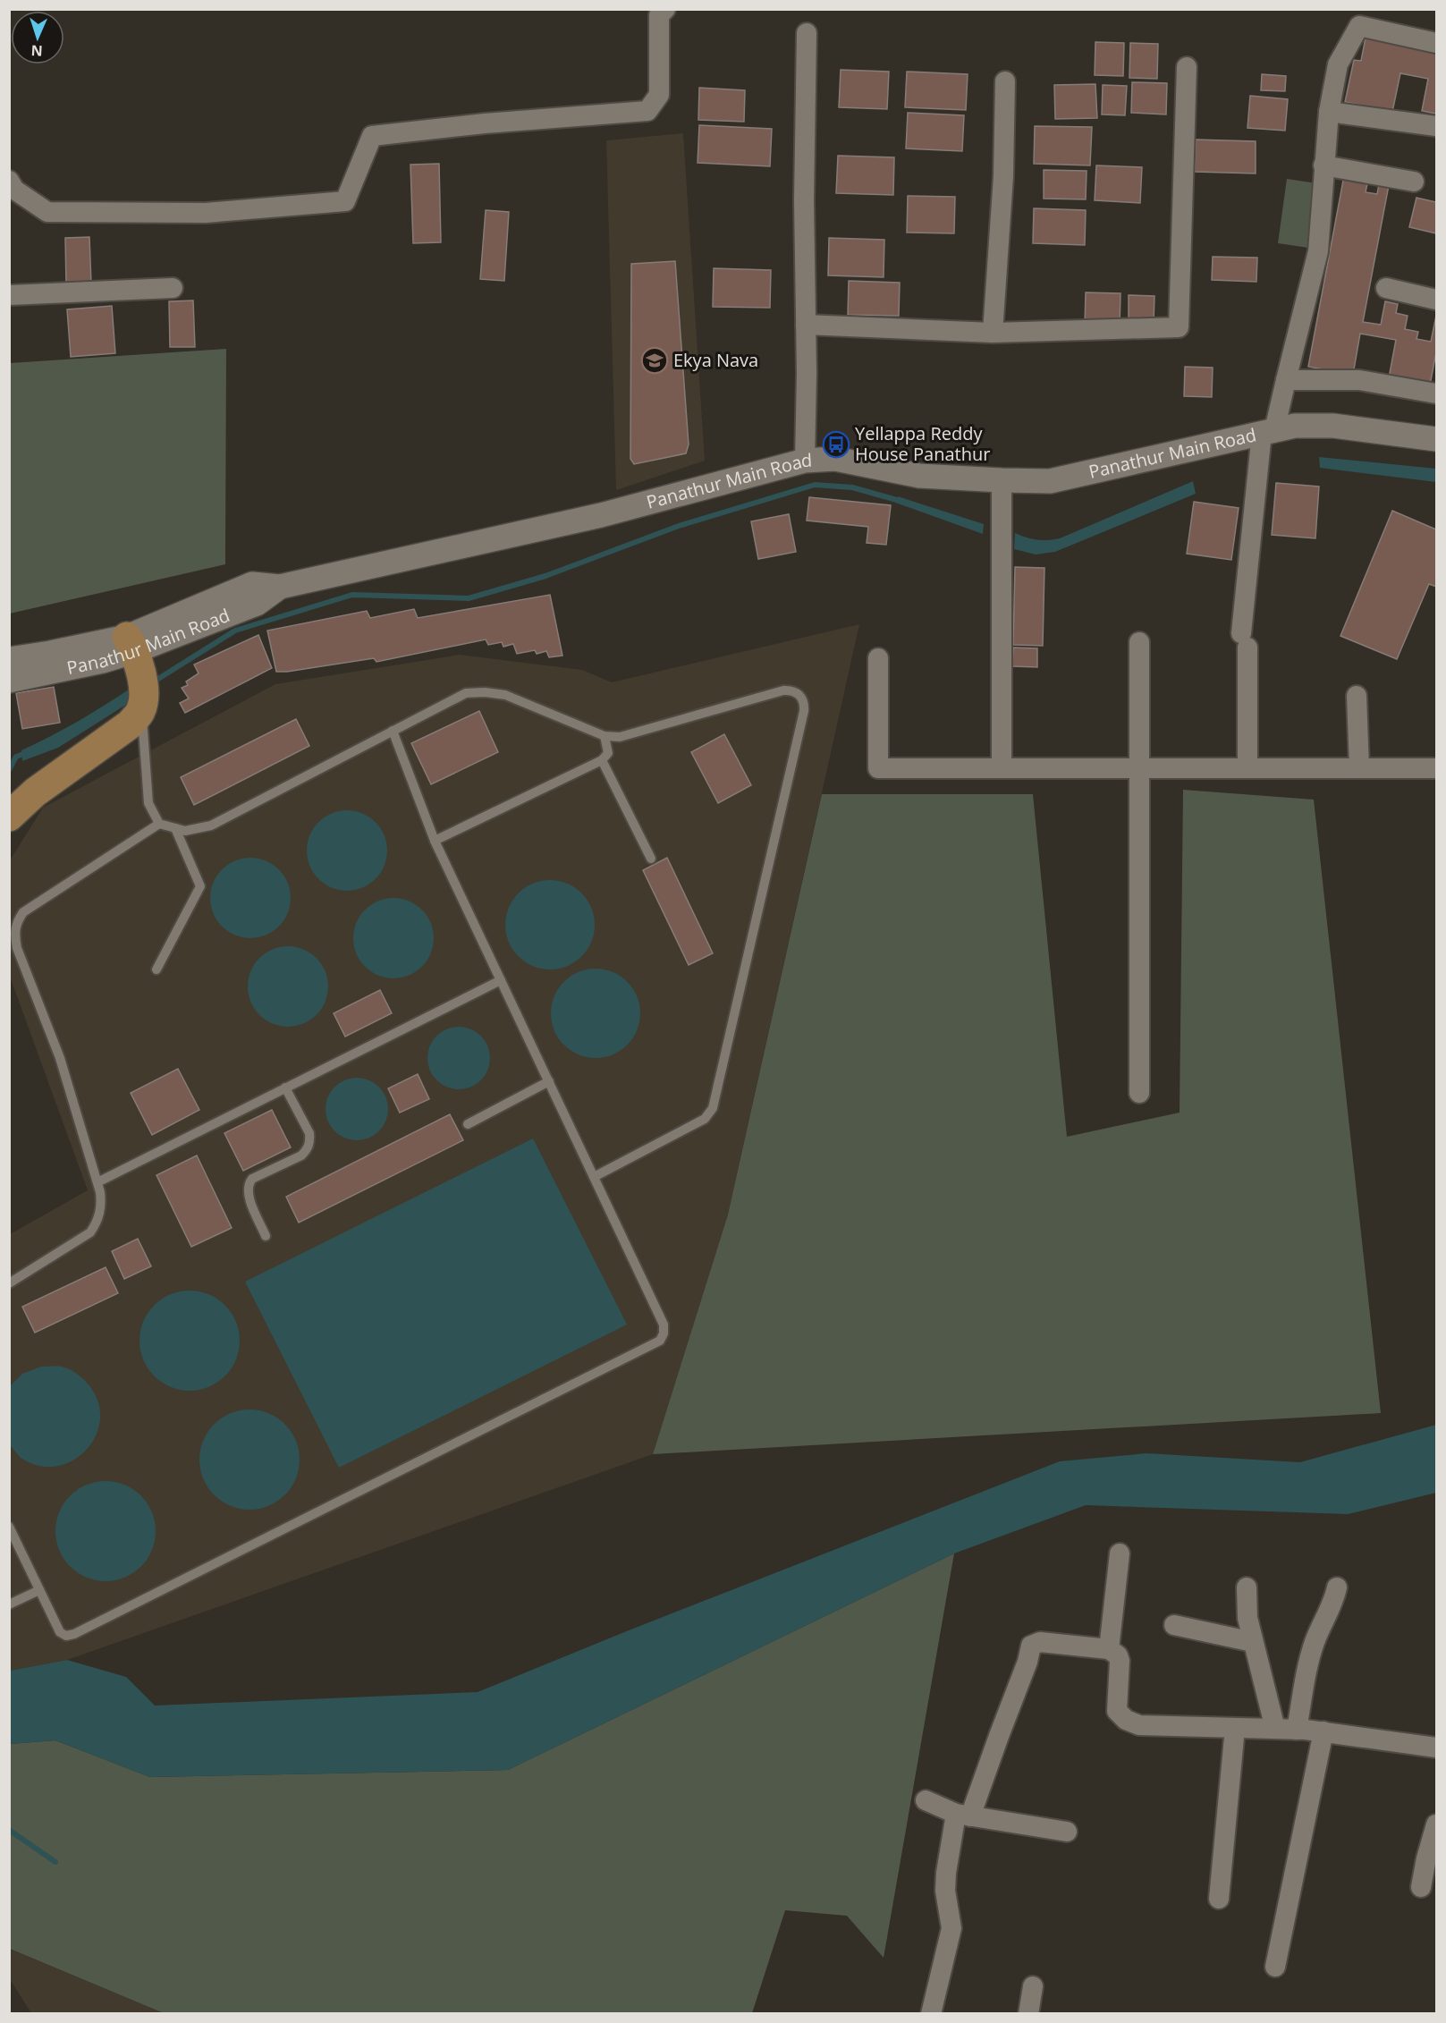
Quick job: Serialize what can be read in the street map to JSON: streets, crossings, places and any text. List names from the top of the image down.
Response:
{
  "streets": {
    "street": ["Panathur Main Road"]
  },
  "places": {
    "school or university": ["Ekya Nava"],
    "bus stop": ["Yellappa Reddy House Panathur"]
  },
  "north": "bottom"
}
